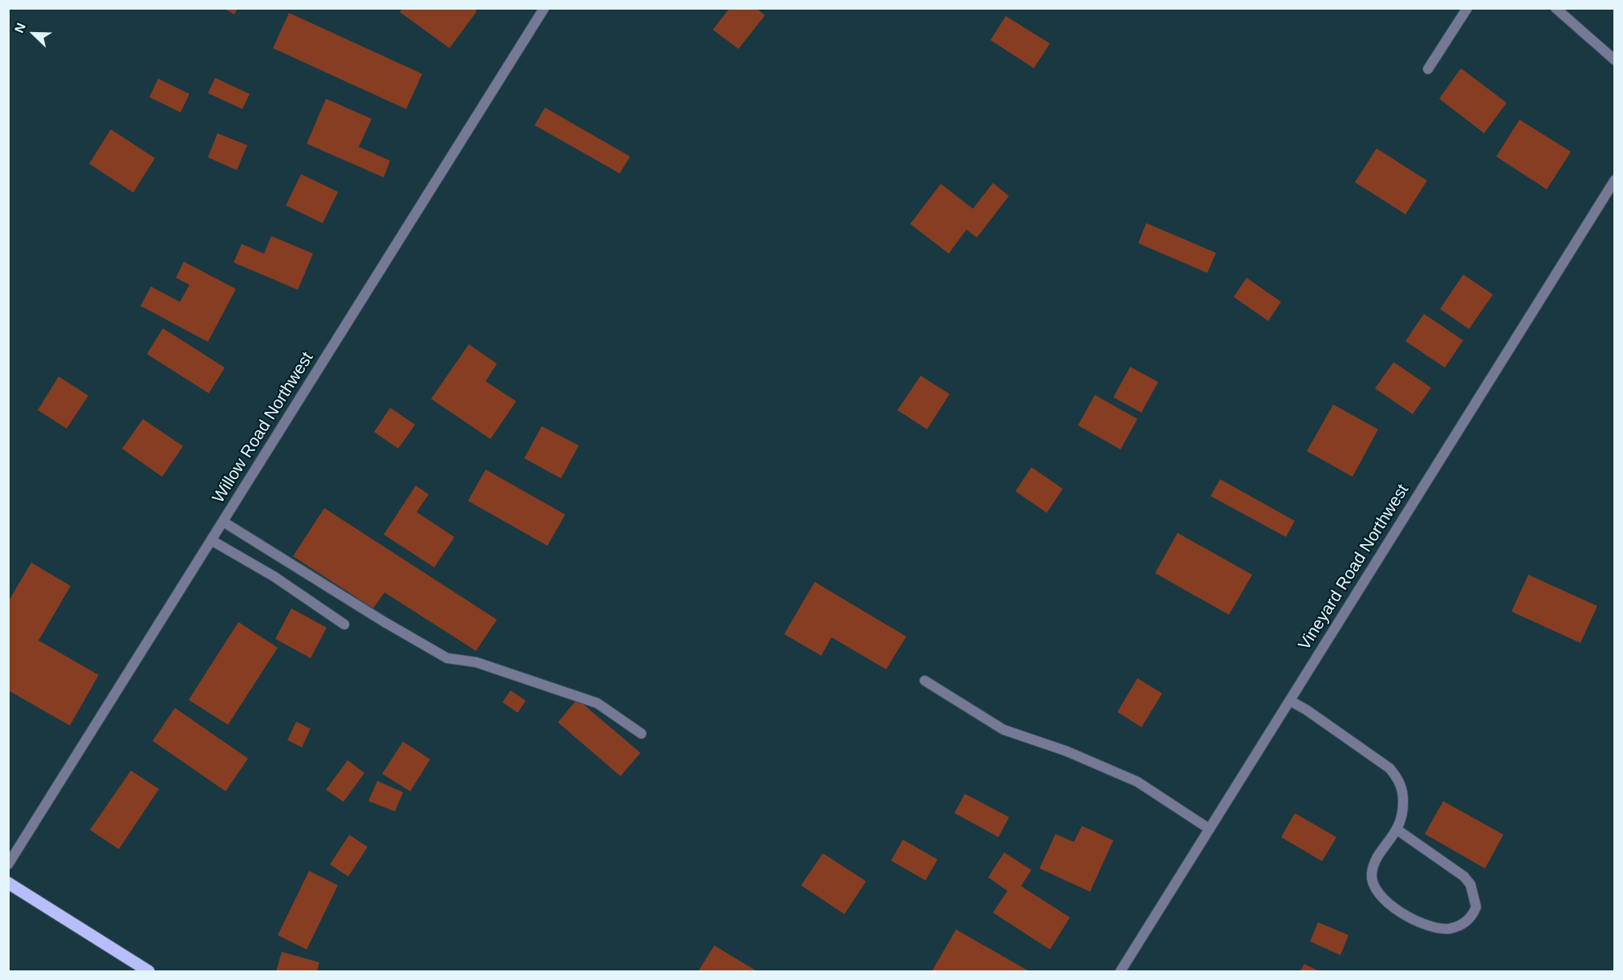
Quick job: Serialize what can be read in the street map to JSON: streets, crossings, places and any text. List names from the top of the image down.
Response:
{
  "streets": {
    "street": ["Willow Road Northwest", "Vineyard Road Northwest"]
  },
  "north": "top left"
}
